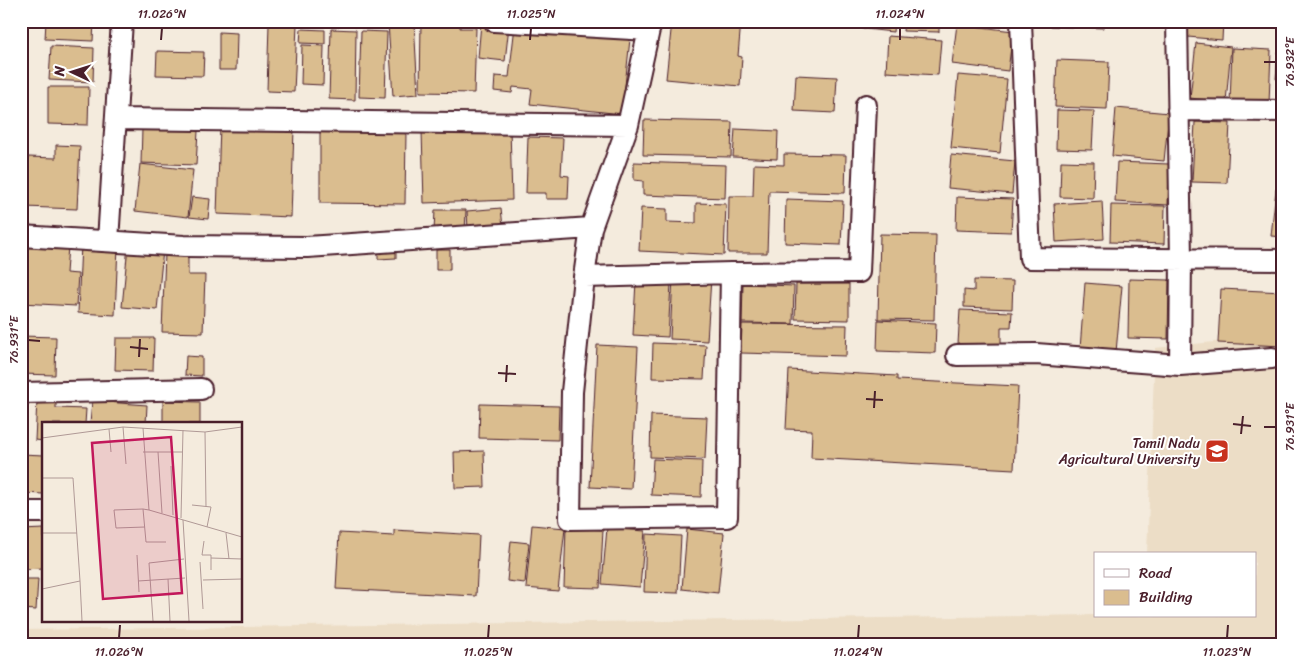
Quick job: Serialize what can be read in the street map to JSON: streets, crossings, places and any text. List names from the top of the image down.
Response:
{
  "places": {
    "school or university": ["Tamil Nadu Agricultural University"]
  },
  "legend": ["Road", "Building"],
  "north": "left",
  "coordinates": [
    "11.026°N",
    "11.025°N",
    "11.024°N",
    "76.932°E",
    "76.931°E",
    "11.023°N"
  ]
}
